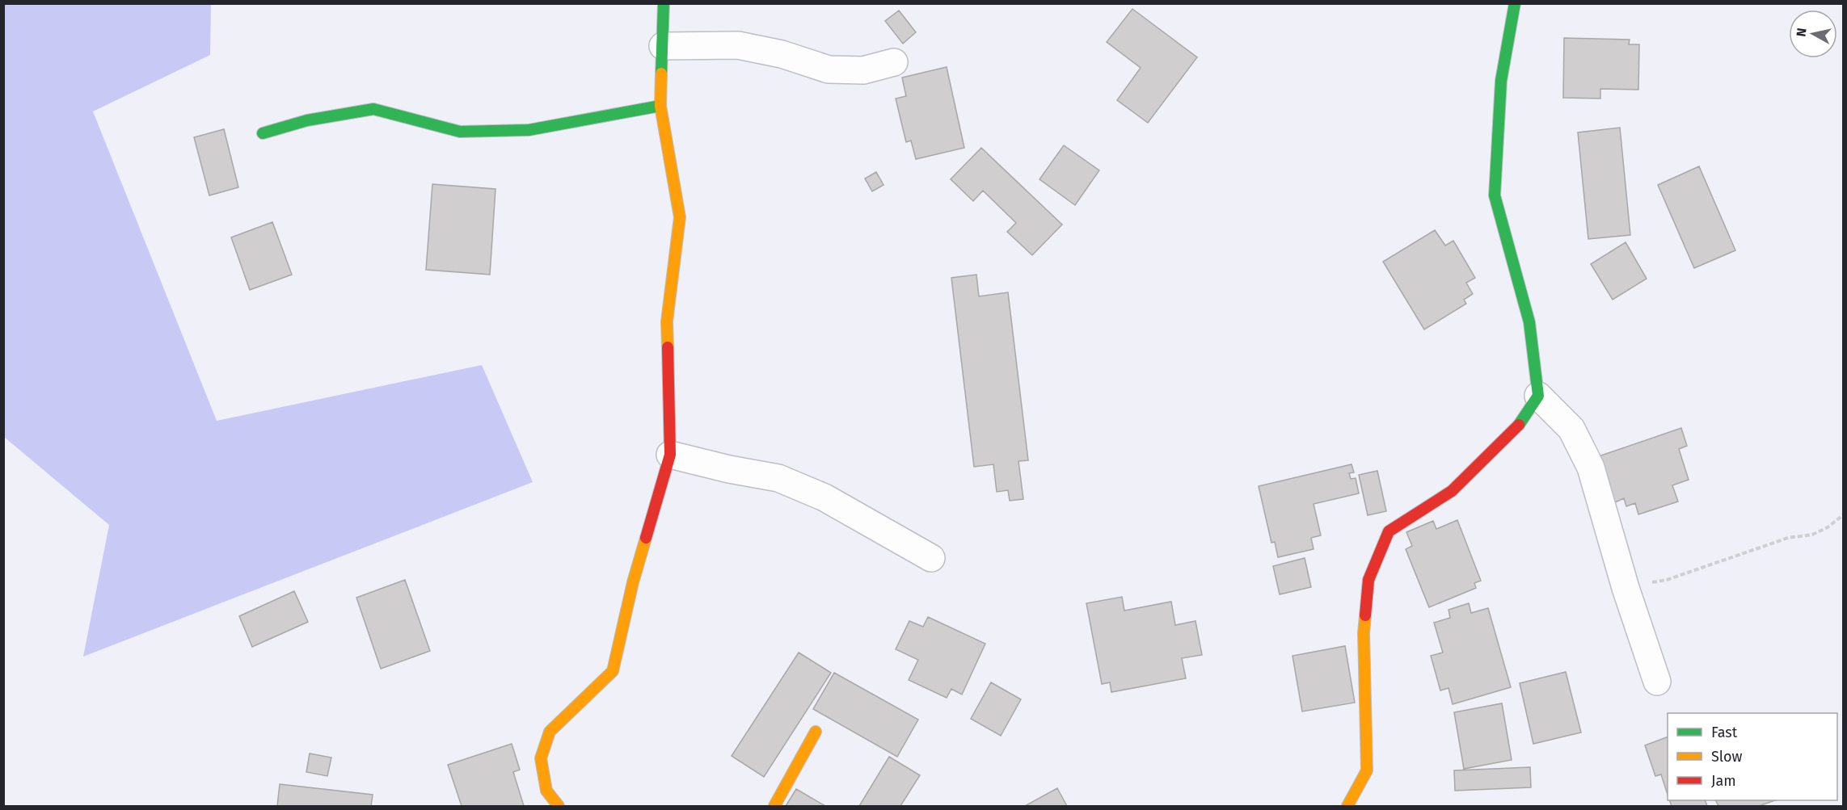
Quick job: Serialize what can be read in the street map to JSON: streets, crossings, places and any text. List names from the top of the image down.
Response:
{
  "legend": ["Fast", "Slow", "Jam"],
  "north": "left"
}
